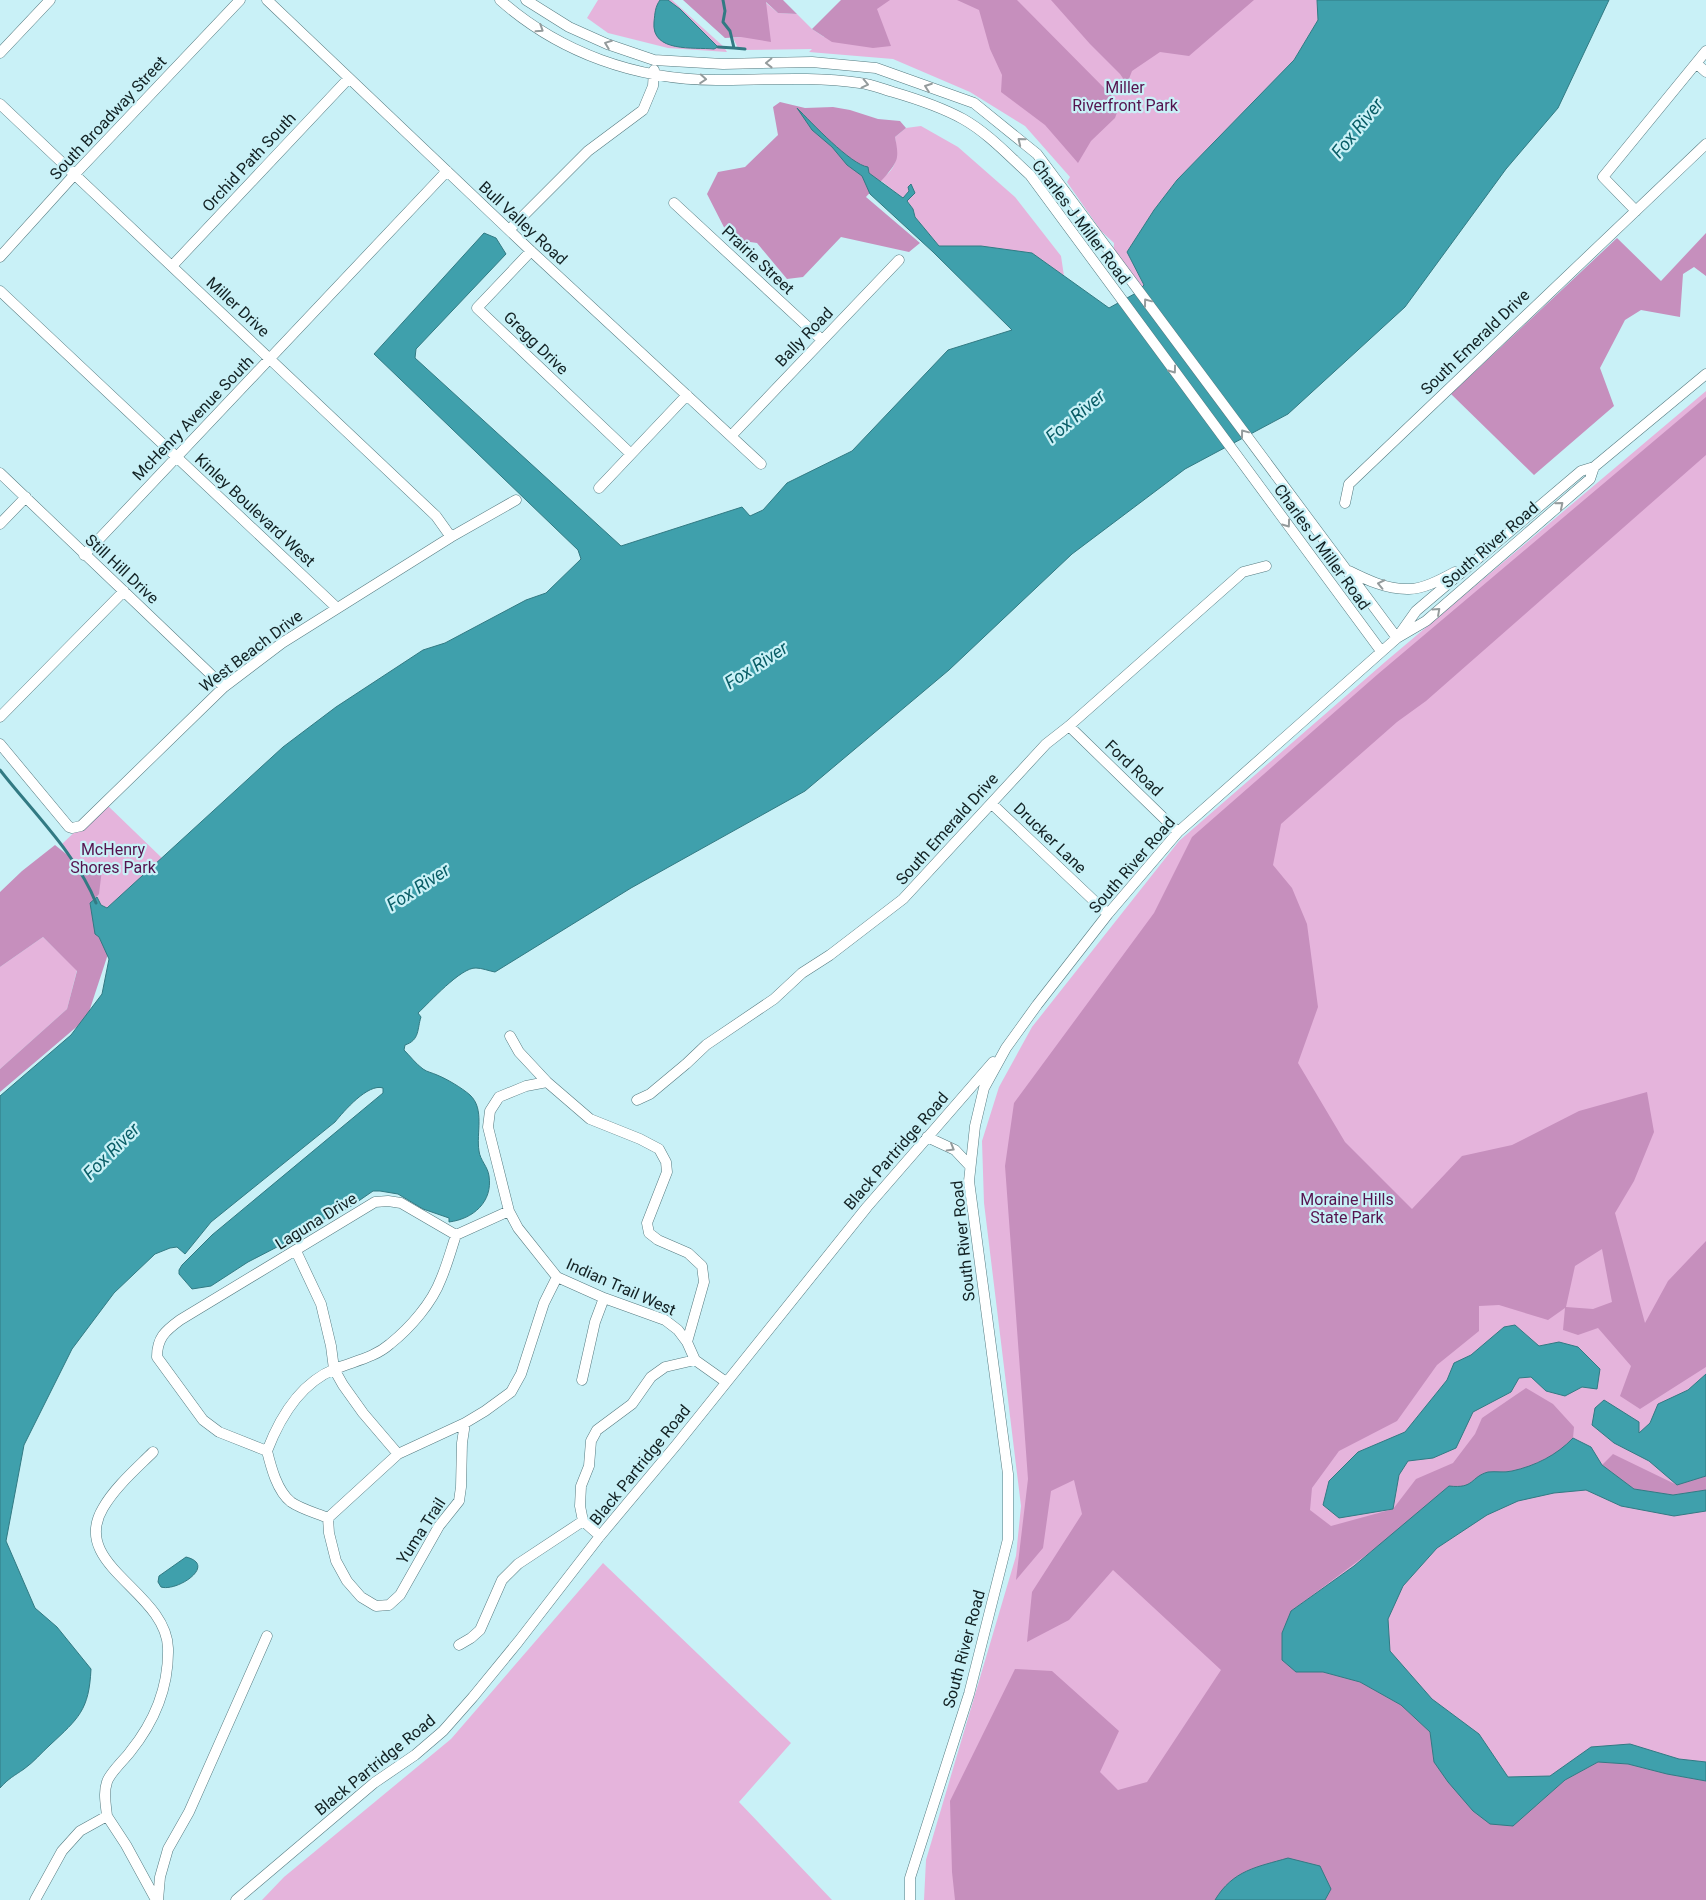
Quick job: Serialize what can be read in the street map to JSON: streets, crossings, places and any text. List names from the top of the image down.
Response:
{
  "streets": {
    "street": [
      "South Broadway Street",
      "Orchid Path South",
      "Charles J Miller Road",
      "Bull Valley Road",
      "Prairie Street",
      "Miller Drive",
      "Bally Road",
      "South Emerald Drive",
      "Gregg Drive",
      "McHenry Avenue South",
      "Kinley Boulevard West",
      "South River Road",
      "Still Hill Drive",
      "West Beach Drive",
      "Ford Road",
      "Drucker Lane",
      "Black Partridge Road",
      "Laguna Drive",
      "Indian Trail West",
      "Yuma Trail"
    ]
  },
  "crossings": [
    ["South Broadway Street", "Miller Drive"],
    ["Orchid Path South", "Bull Valley Road"],
    ["Orchid Path South", "Miller Drive"],
    ["Charles J Miller Road", "South River Road"],
    ["Bull Valley Road", "Bally Road"],
    ["Bull Valley Road", "Gregg Drive"],
    ["Bull Valley Road", "McHenry Avenue South"],
    ["Prairie Street", "Bally Road"],
    ["Miller Drive", "McHenry Avenue South"],
    ["Miller Drive", "West Beach Drive"],
    ["South Emerald Drive", "Ford Road"],
    ["South Emerald Drive", "Drucker Lane"],
    ["McHenry Avenue South", "Kinley Boulevard West"],
    ["McHenry Avenue South", "Still Hill Drive"],
    ["Kinley Boulevard West", "West Beach Drive"],
    ["South River Road", "Ford Road"],
    ["South River Road", "Drucker Lane"],
    ["South River Road", "Black Partridge Road"],
    ["Still Hill Drive", "West Beach Drive"]
  ],
  "water": ["Fox River"],
  "parks": ["Miller Riverfront Park", "McHenry Shores Park", "Moraine Hills State Park"]
}
